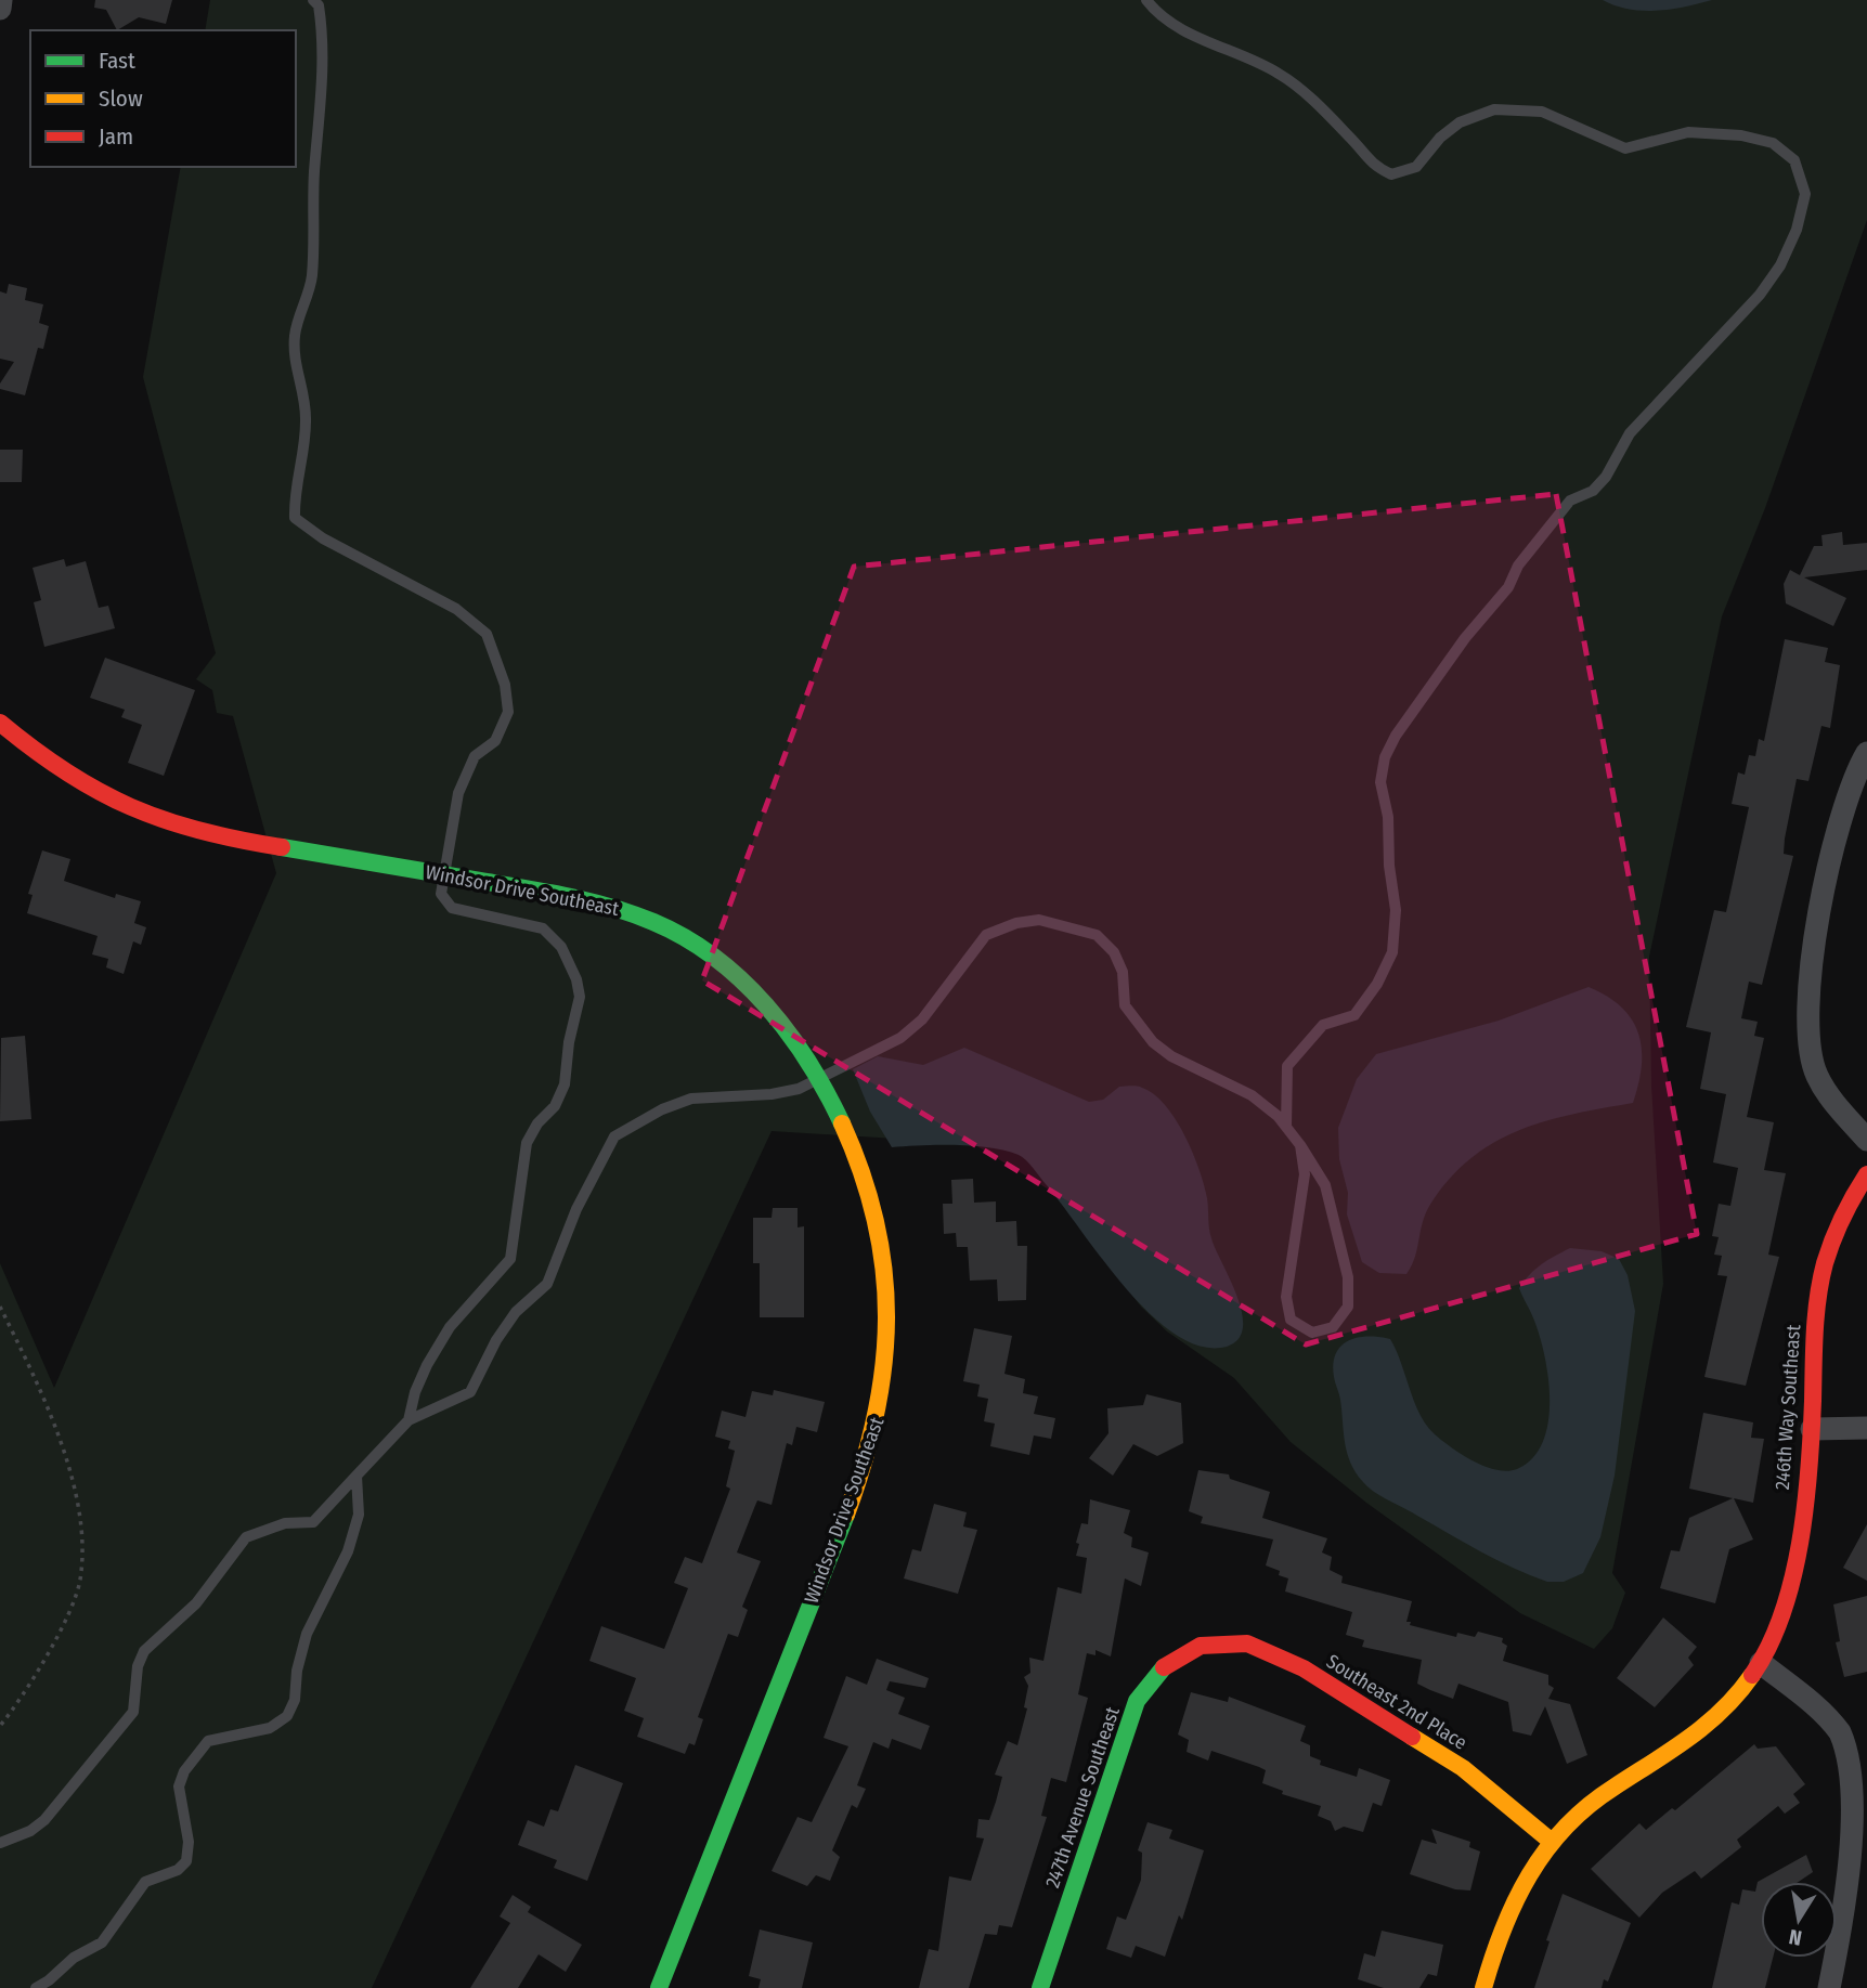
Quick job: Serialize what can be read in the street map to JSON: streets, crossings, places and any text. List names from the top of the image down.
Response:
{
  "streets": {
    "street": [
      "Windsor Drive Southeast",
      "246th Way Southeast",
      "Southeast 2nd Place",
      "247th Avenue Southeast"
    ]
  },
  "crossings": [
    ["246th Way Southeast", "Southeast 2nd Place"],
    ["Southeast 2nd Place", "247th Avenue Southeast"]
  ],
  "legend": ["Fast", "Slow", "Jam"],
  "north": "bottom"
}
